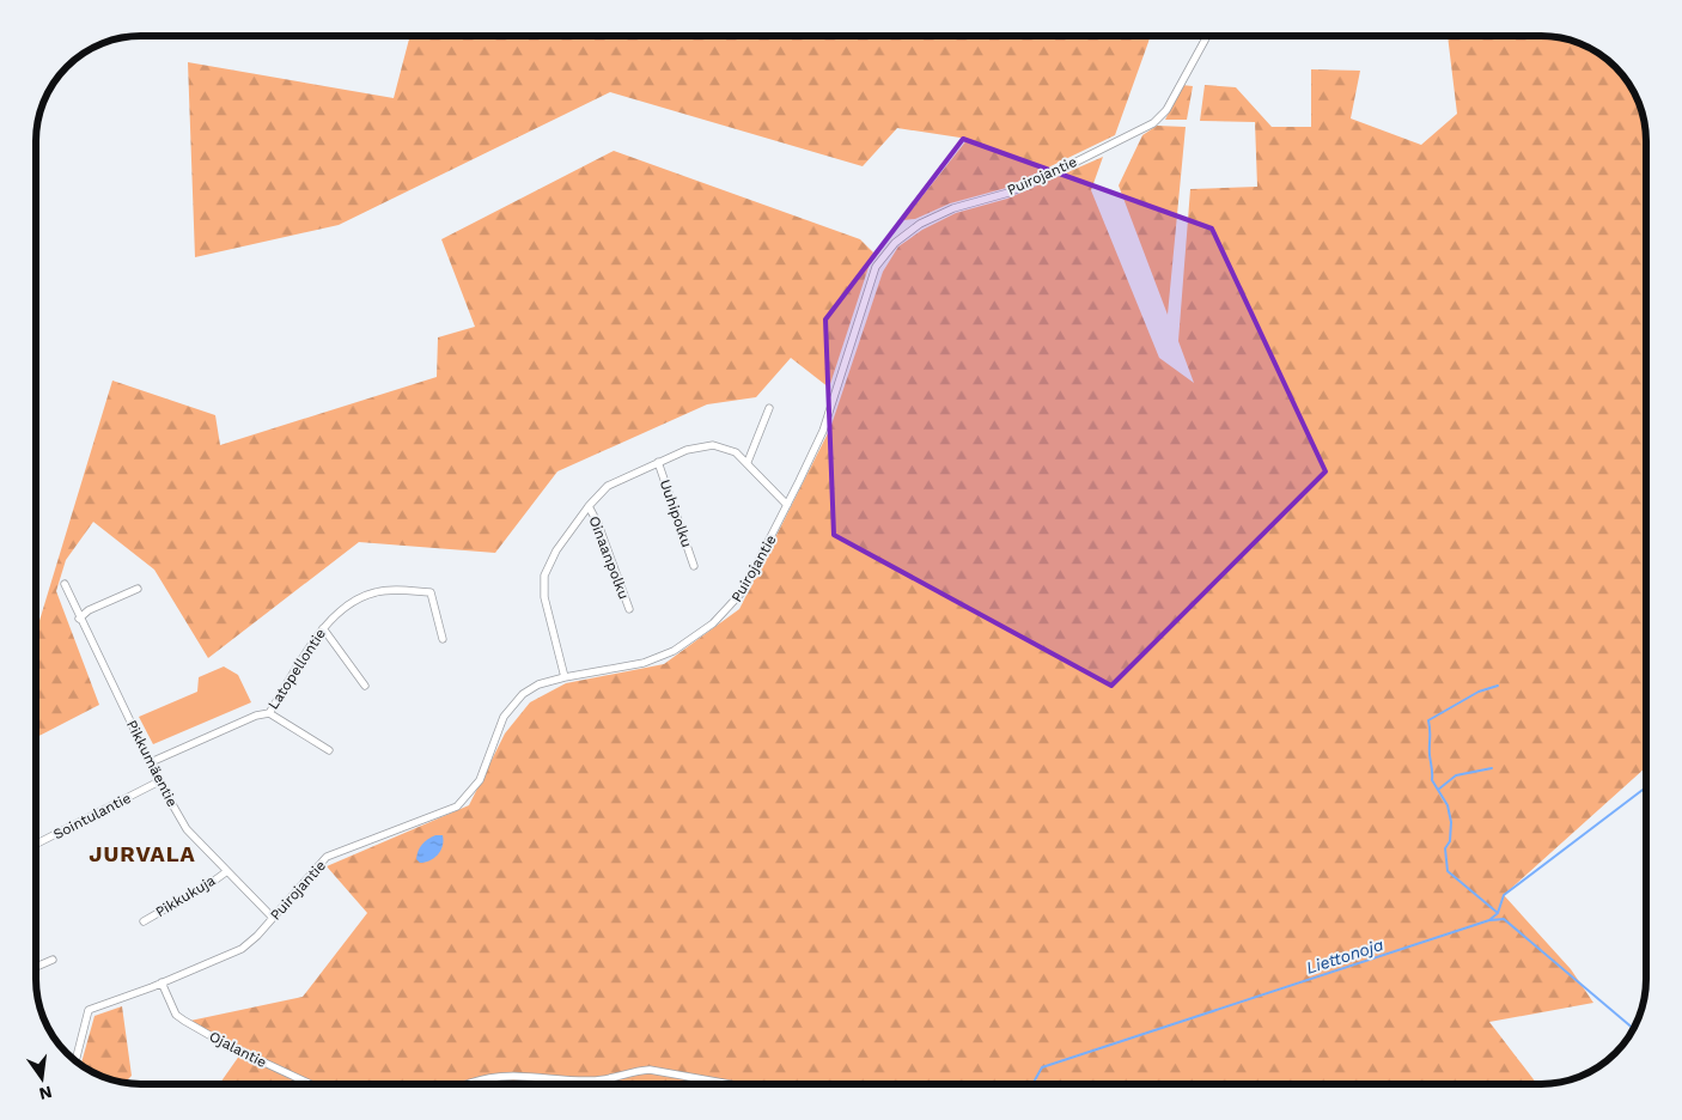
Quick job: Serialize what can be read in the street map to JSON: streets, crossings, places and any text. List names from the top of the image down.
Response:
{
  "streets": {
    "street": [
      "Puirojantie",
      "Uuhipolku",
      "Oinaanpolku",
      "Latopellontie",
      "Pikkumäentie",
      "Sointulantie",
      "Pikkukuja",
      "Ojalantie"
    ]
  },
  "crossings": [
    ["Puirojantie", "Pikkumäentie"],
    ["Puirojantie", "Ojalantie"],
    ["Latopellontie", "Pikkumäentie"],
    ["Pikkumäentie", "Sointulantie"],
    ["Pikkumäentie", "Pikkukuja"]
  ],
  "districts": ["JURVALA"],
  "water": ["Liettonoja"],
  "north": "bottom"
}
